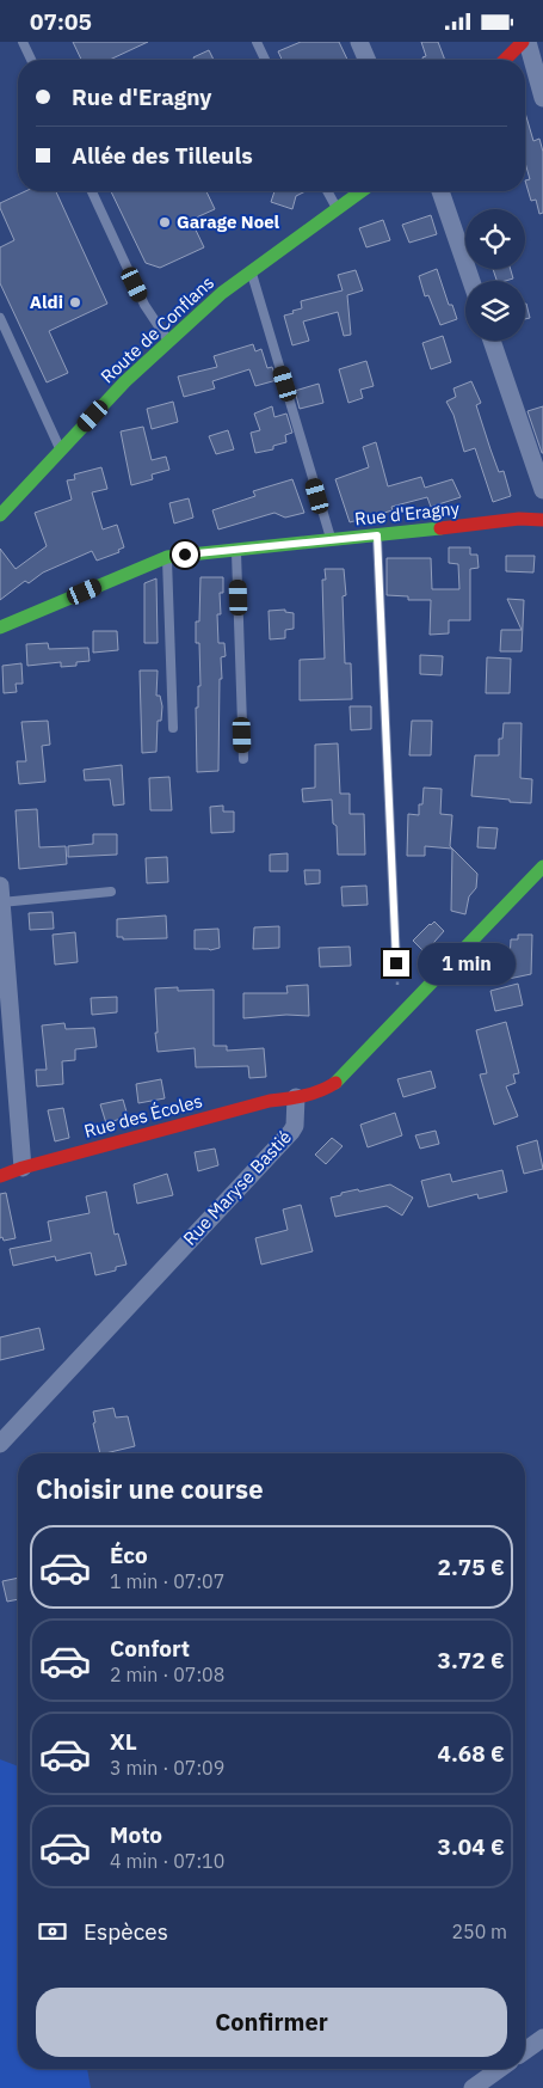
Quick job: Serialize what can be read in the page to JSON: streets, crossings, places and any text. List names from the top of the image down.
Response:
{
  "streets": {
    "main road": ["Route de Conflans", "Rue d'Eragny", "Rue des Écoles"],
    "street": ["Rue Maryse Bastié"]
  },
  "crossings": [
    ["Rue des Écoles", "Rue Maryse Bastié"]
  ],
  "places": ["Garage Noel", "Aldi"],
  "page": {
    "status": "07:05",
    "banner": ["Rue d'Eragny", "Allée des Tilleuls"],
    "bubble": "1 min",
    "heading": "Choisir une course",
    "list": [
      {
        "name": "Éco",
        "note": "1 min · 07:07",
        "value": "2.75 €"
      },
      {
        "name": "Confort",
        "note": "2 min · 07:08",
        "value": "3.72 €"
      },
      {
        "name": "XL",
        "note": "3 min · 07:09",
        "value": "4.68 €"
      },
      {
        "name": "Moto",
        "note": "4 min · 07:10",
        "value": "3.04 €"
      }
    ],
    "pay": ["Espèces", "250 m"],
    "buttons": "Confirmer"
  }
}
